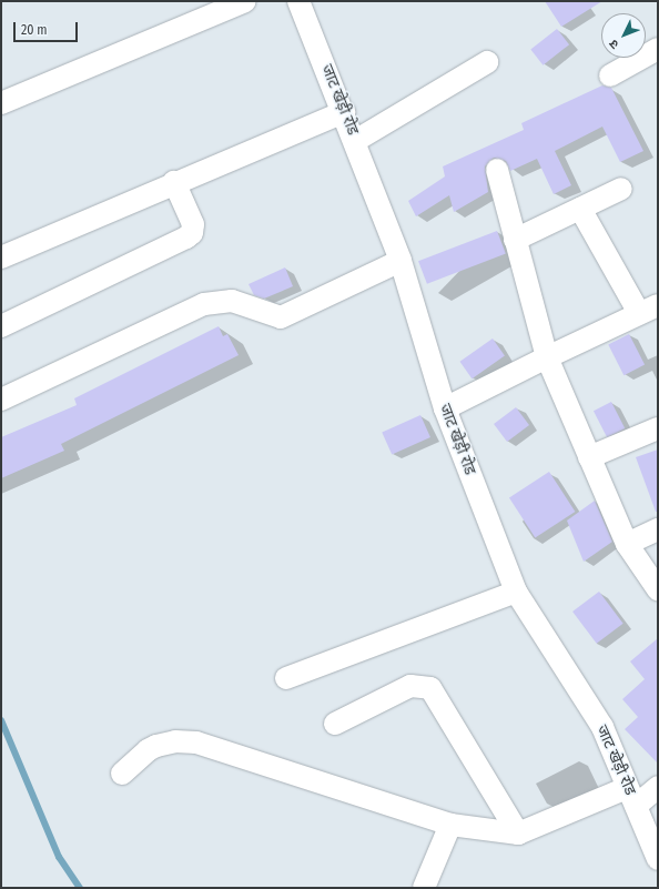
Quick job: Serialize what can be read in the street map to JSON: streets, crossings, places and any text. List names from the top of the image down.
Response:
{
  "streets": {
    "street": ["जाट खेड़ी रोड"]
  },
  "scale_bar": "20 m",
  "north": "bottom left"
}
